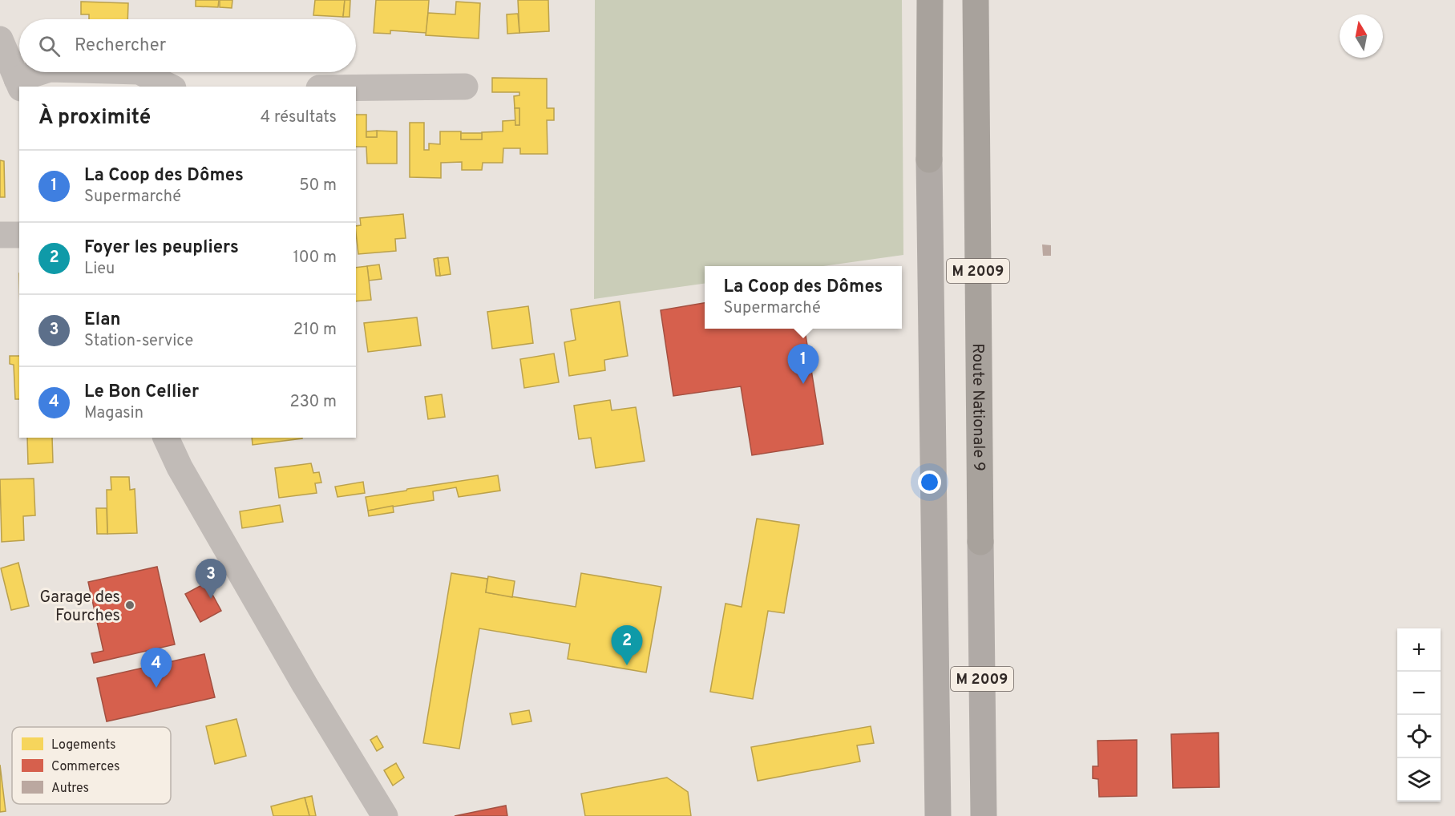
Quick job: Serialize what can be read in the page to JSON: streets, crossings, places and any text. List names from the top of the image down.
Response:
{
  "streets": {
    "highway": ["M 2009", "Route Nationale 9"]
  },
  "places": ["Garage des Fourches"],
  "legend": ["Logements", "Commerces", "Autres"],
  "north": "top",
  "page": {
    "search": "Rechercher",
    "heading": ["À proximité", "4 résultats"],
    "list": [
      {
        "mark": "1",
        "name": "La Coop des Dômes",
        "note": "Supermarché",
        "value": "50 m"
      },
      {
        "mark": "2",
        "name": "Foyer les peupliers",
        "note": "Lieu",
        "value": "100 m"
      },
      {
        "mark": "3",
        "name": "Elan",
        "note": "Station-service",
        "value": "210 m"
      },
      {
        "mark": "4",
        "name": "Le Bon Cellier",
        "note": "Magasin",
        "value": "230 m"
      }
    ],
    "popup": ["La Coop des Dômes", "Supermarché"],
    "pins": [
      "1",
      "3",
      "2",
      "4"
    ],
    "map_buttons": ["+", "−"]
  }
}
